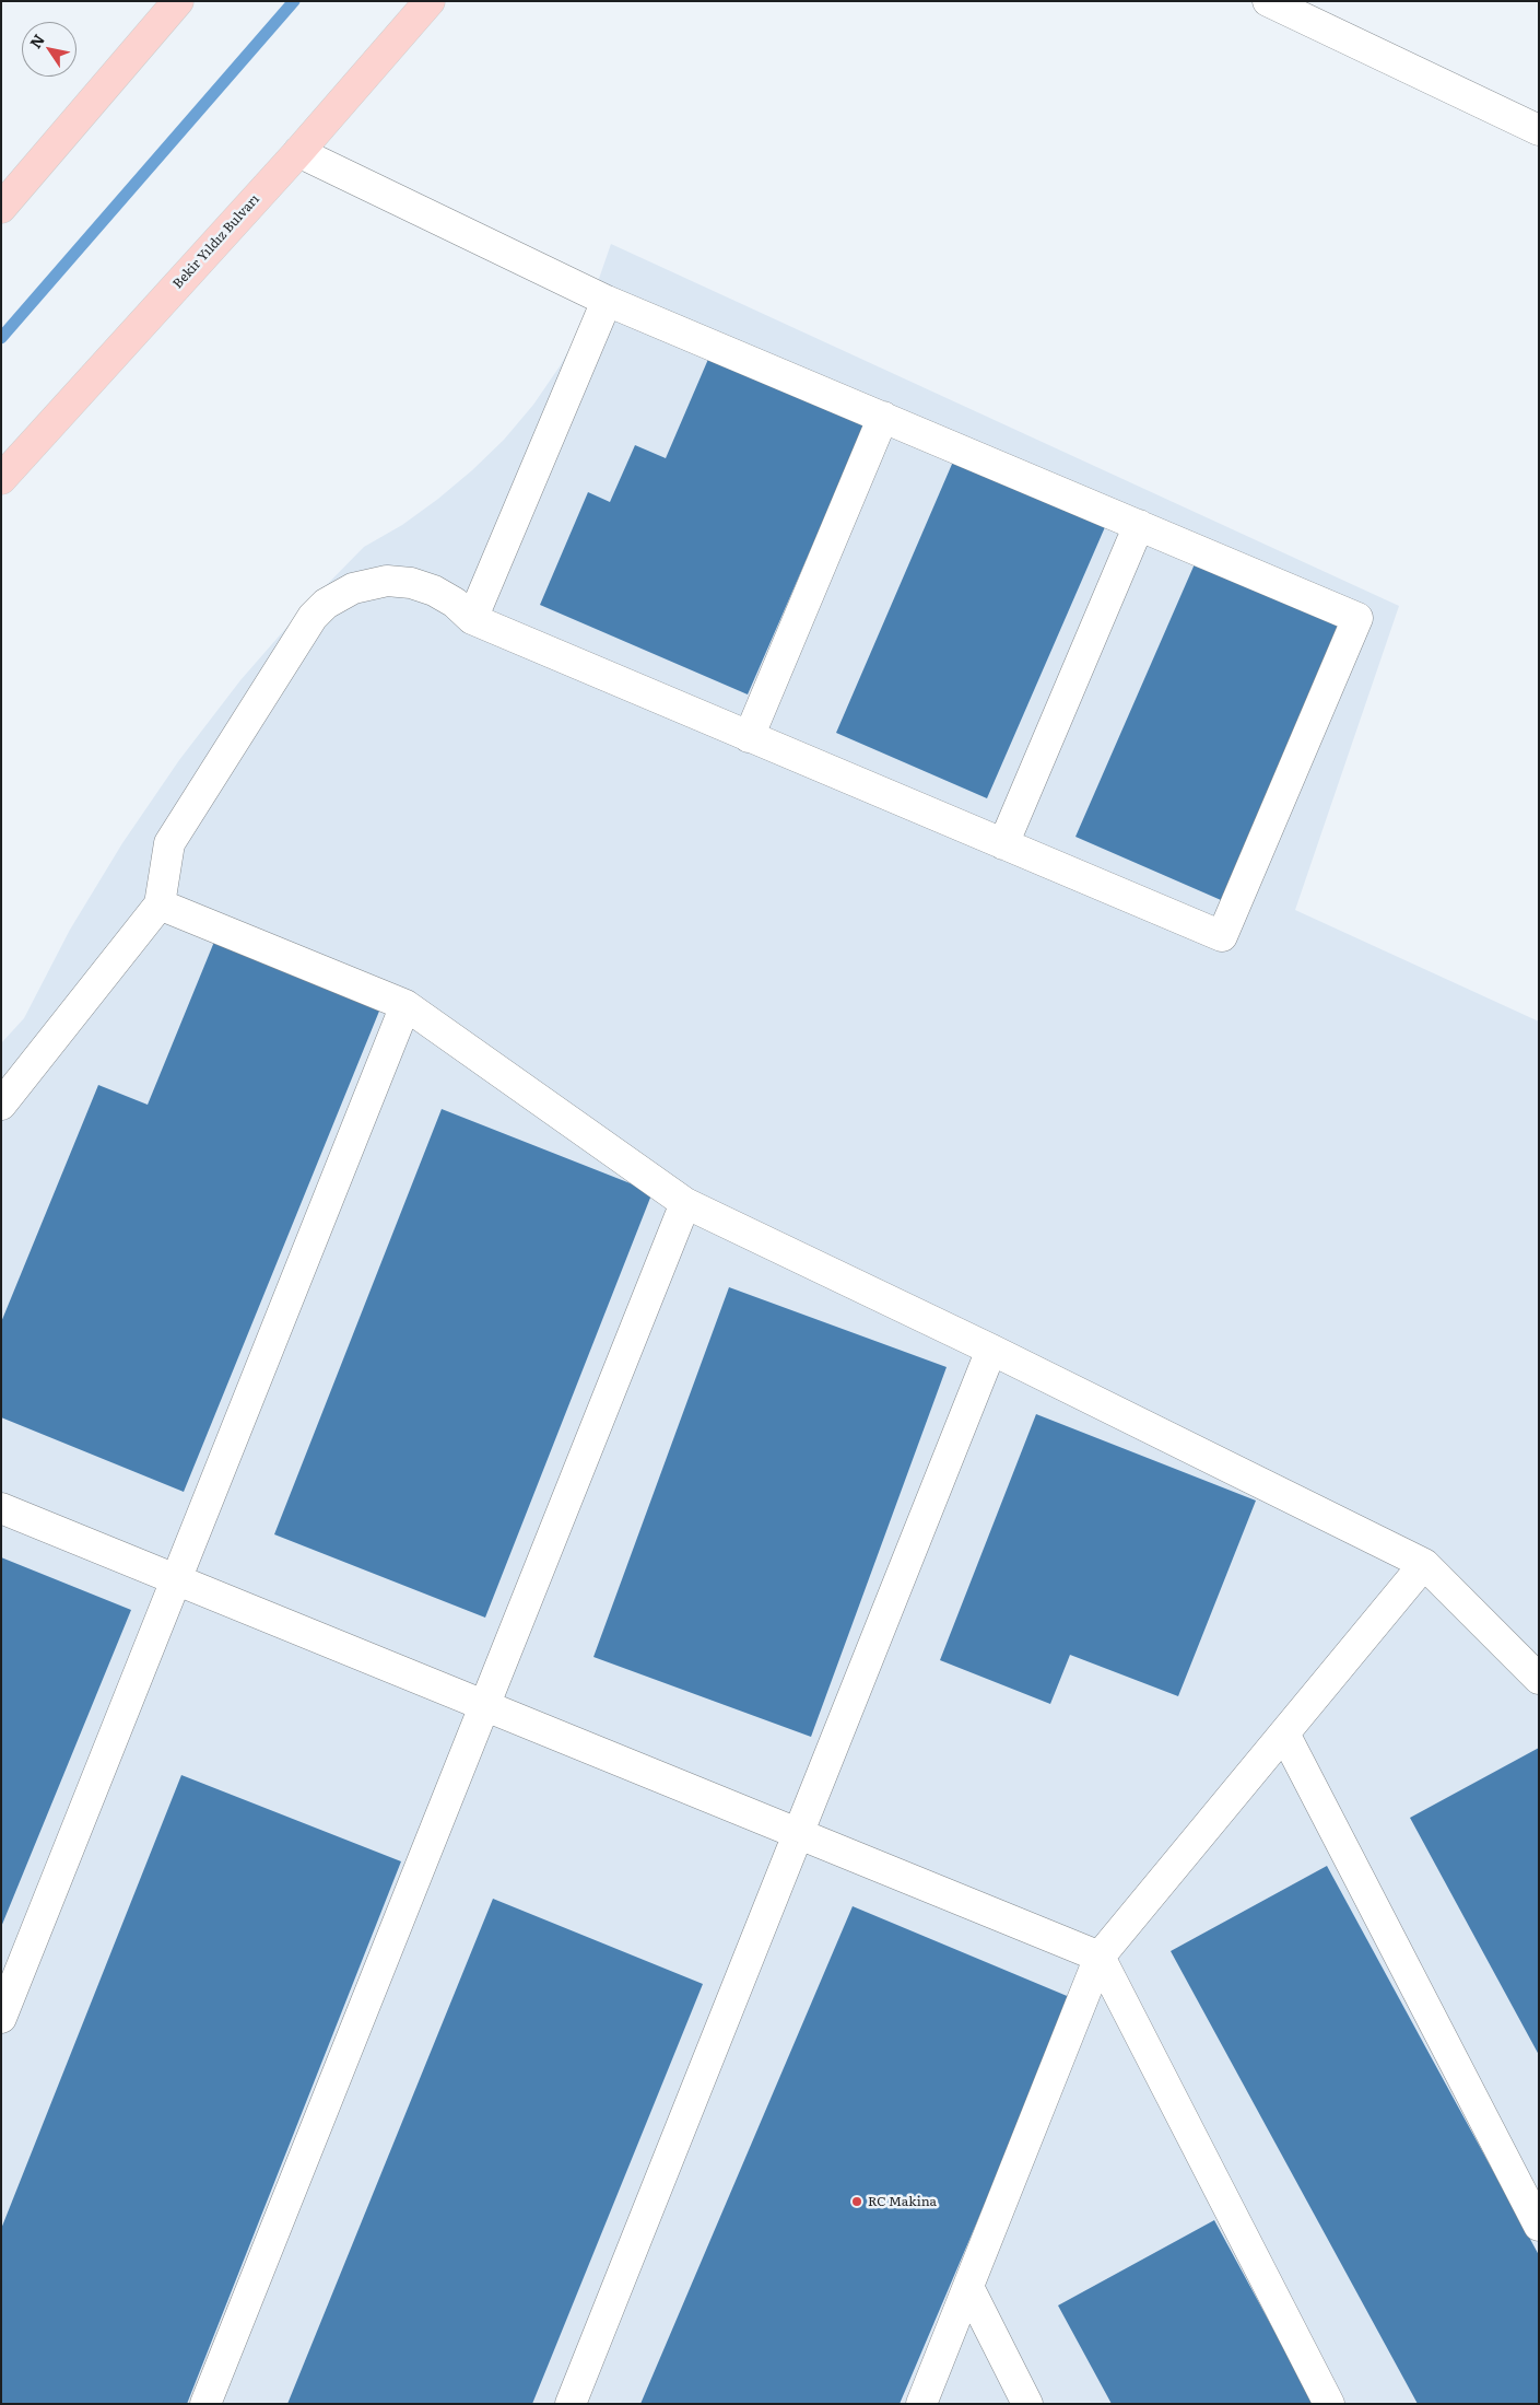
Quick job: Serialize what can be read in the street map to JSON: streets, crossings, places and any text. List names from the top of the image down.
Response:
{
  "streets": {
    "main road": ["Bekir Yıldız Bulvarı"]
  },
  "places": ["RC Makina"],
  "north": "top left"
}
